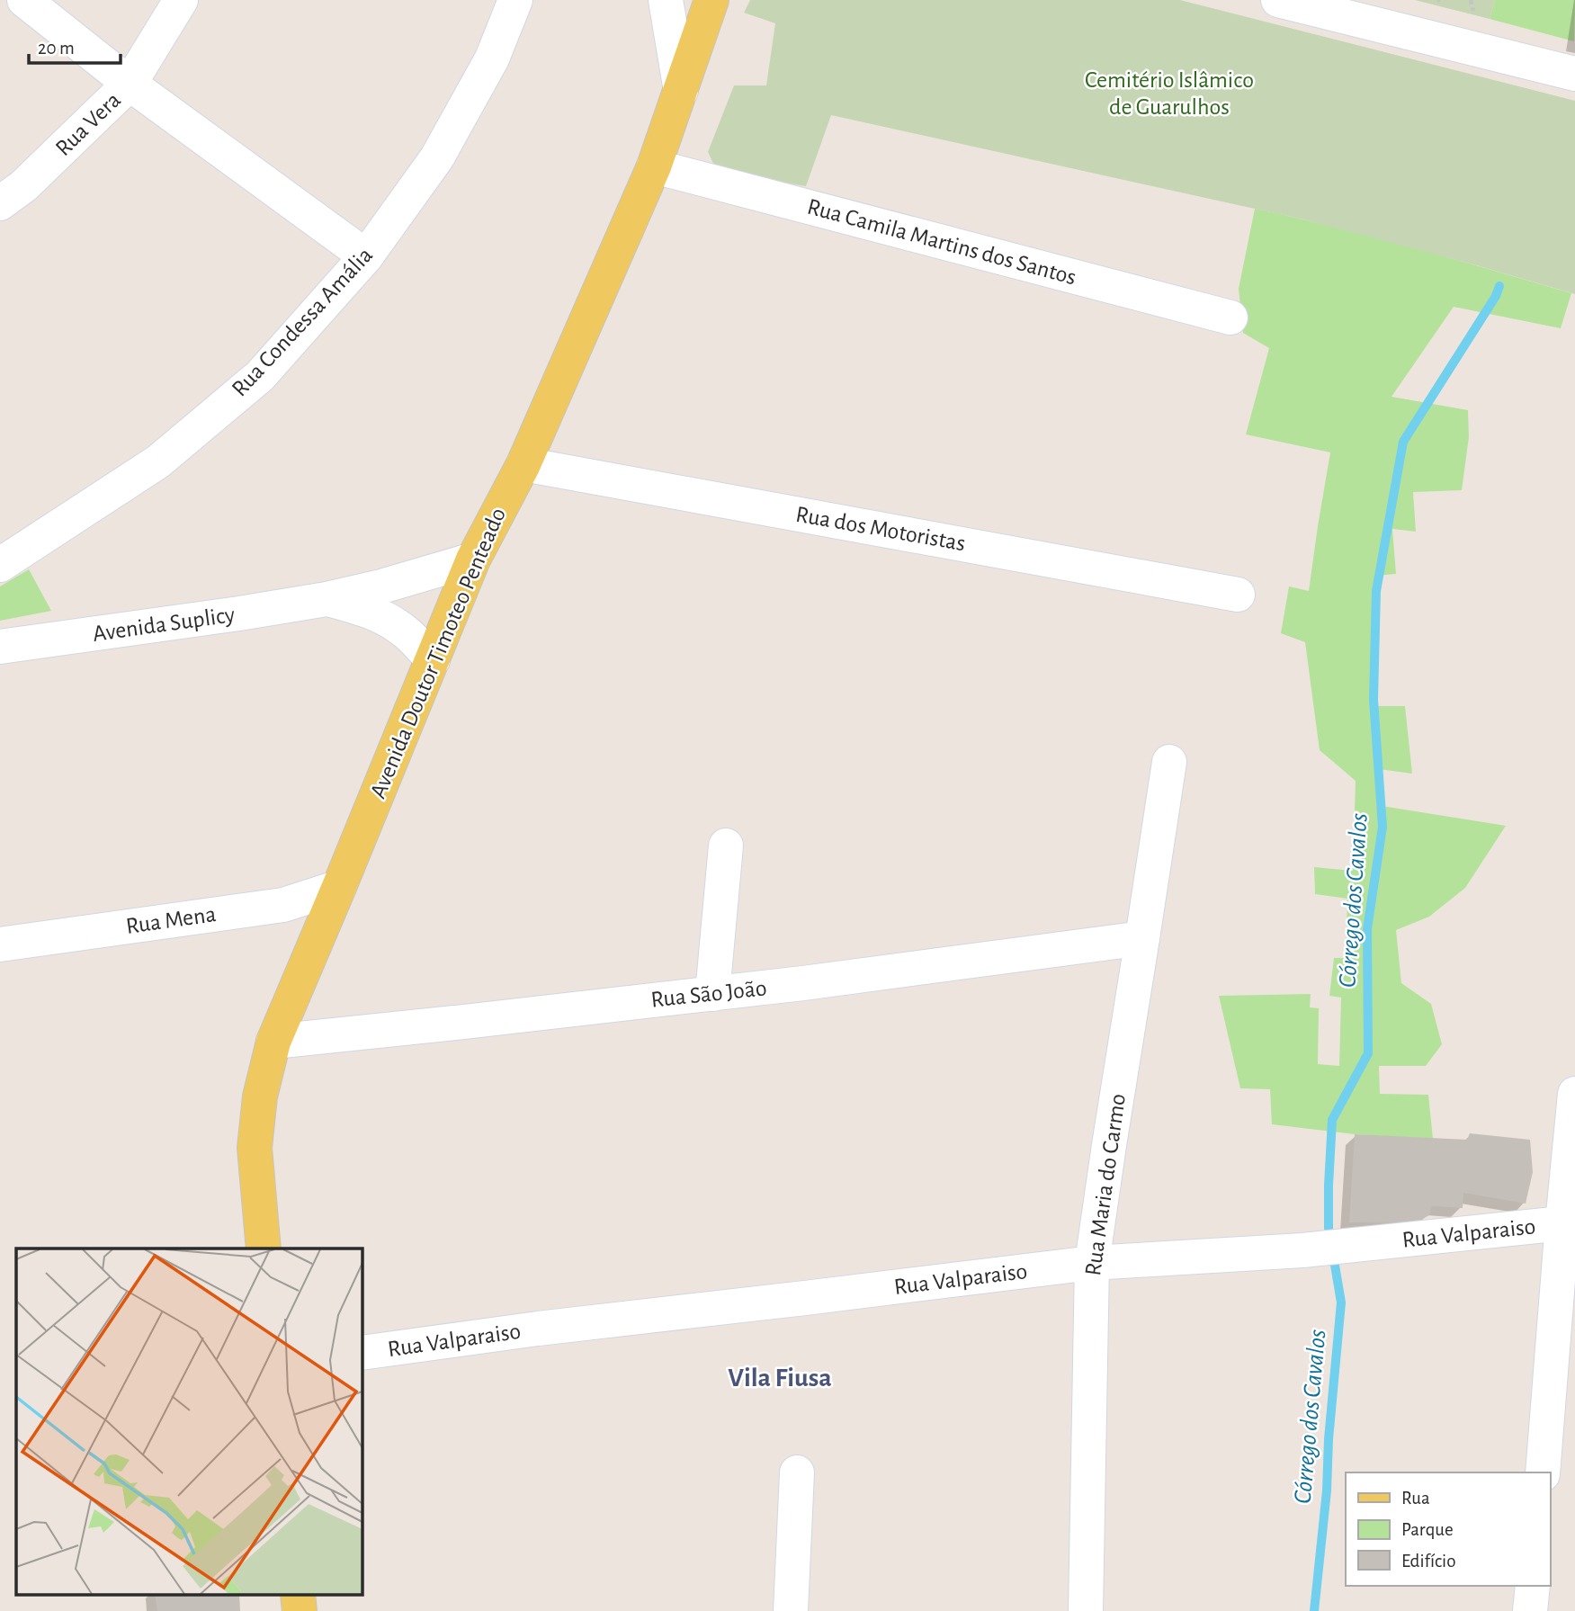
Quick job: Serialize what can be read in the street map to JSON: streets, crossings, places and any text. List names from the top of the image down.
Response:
{
  "streets": {
    "main road": ["Avenida Doutor Timoteo Penteado"],
    "street": [
      "Rua Vera",
      "Rua Camila Martins dos Santos",
      "Rua Condessa Amália",
      "Rua dos Motoristas",
      "Avenida Suplicy",
      "Rua Mena",
      "Rua São João",
      "Rua Maria do Carmo",
      "Rua Valparaiso"
    ]
  },
  "crossings": [
    ["Rua Camila Martins dos Santos", "Avenida Doutor Timoteo Penteado"],
    ["Rua dos Motoristas", "Avenida Doutor Timoteo Penteado"],
    ["Avenida Suplicy", "Avenida Doutor Timoteo Penteado"],
    ["Avenida Doutor Timoteo Penteado", "Rua Mena"],
    ["Avenida Doutor Timoteo Penteado", "Rua São João"],
    ["Rua São João", "Rua Maria do Carmo"],
    ["Rua Maria do Carmo", "Rua Valparaiso"]
  ],
  "districts": ["Vila Fiusa"],
  "water": ["Córrego dos Cavalos"],
  "parks": ["Cemitério Islâmico de Guarulhos"],
  "legend": ["Rua", "Parque", "Edifício"],
  "scale_bar": "20 m"
}
